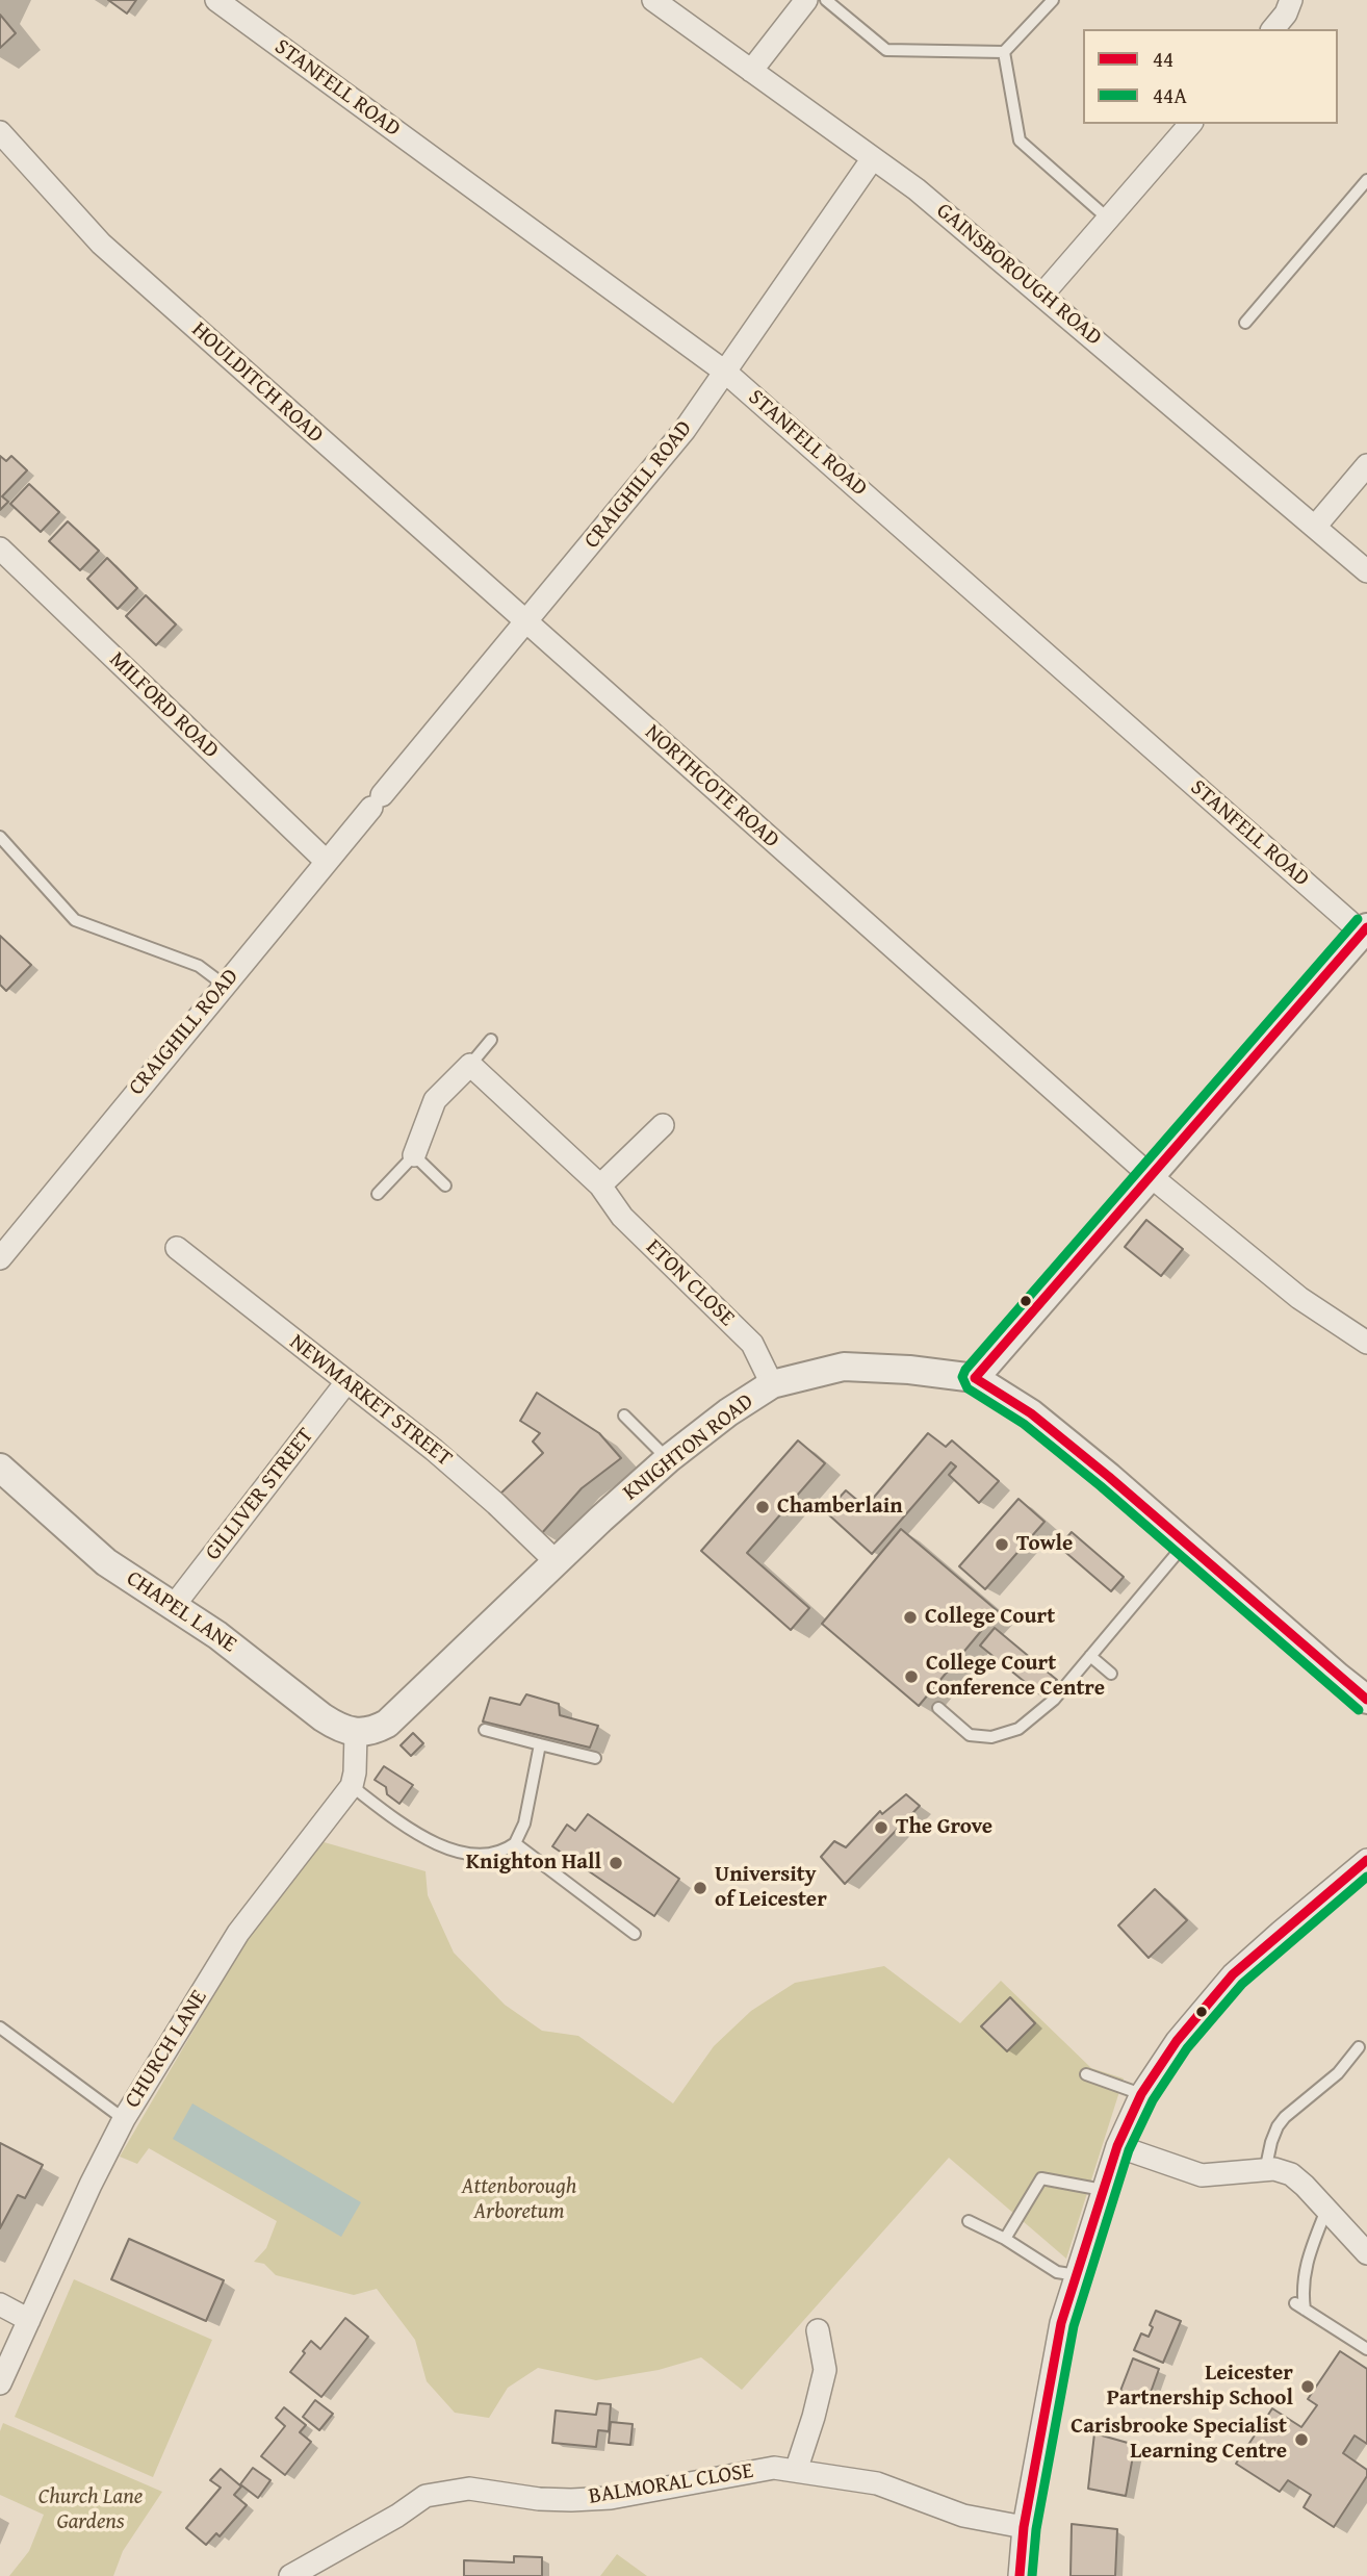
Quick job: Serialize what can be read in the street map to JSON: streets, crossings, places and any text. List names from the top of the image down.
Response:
{
  "streets": {
    "street": [
      "STANFELL ROAD",
      "GAINSBOROUGH ROAD",
      "HOULDITCH ROAD",
      "CRAIGHILL ROAD",
      "MILFORD ROAD",
      "NORTHCOTE ROAD",
      "ETON CLOSE",
      "NEWMARKET STREET",
      "KNIGHTON ROAD",
      "GILLIVER STREET",
      "CHAPEL LANE",
      "CHURCH LANE",
      "BALMORAL CLOSE"
    ]
  },
  "crossings": [
    ["STANFELL ROAD", "CRAIGHILL ROAD"],
    ["GAINSBOROUGH ROAD", "CRAIGHILL ROAD"],
    ["HOULDITCH ROAD", "CRAIGHILL ROAD"],
    ["HOULDITCH ROAD", "NORTHCOTE ROAD"],
    ["CRAIGHILL ROAD", "MILFORD ROAD"],
    ["CRAIGHILL ROAD", "NORTHCOTE ROAD"],
    ["ETON CLOSE", "KNIGHTON ROAD"],
    ["NEWMARKET STREET", "KNIGHTON ROAD"],
    ["NEWMARKET STREET", "GILLIVER STREET"],
    ["KNIGHTON ROAD", "CHAPEL LANE"],
    ["GILLIVER STREET", "CHAPEL LANE"]
  ],
  "parks": ["Attenborough Arboretum", "Church Lane Gardens"],
  "places": [
    "Chamberlain",
    "Towle",
    "College Court",
    "College Court Conference Centre",
    "The Grove",
    "Knighton Hall",
    "University of Leicester",
    "Leicester Partnership School",
    "Carisbrooke Specialist Learning Centre"
  ],
  "lines": ["transit line 44A", "transit line 44"],
  "legend": ["44", "44A"]
}
